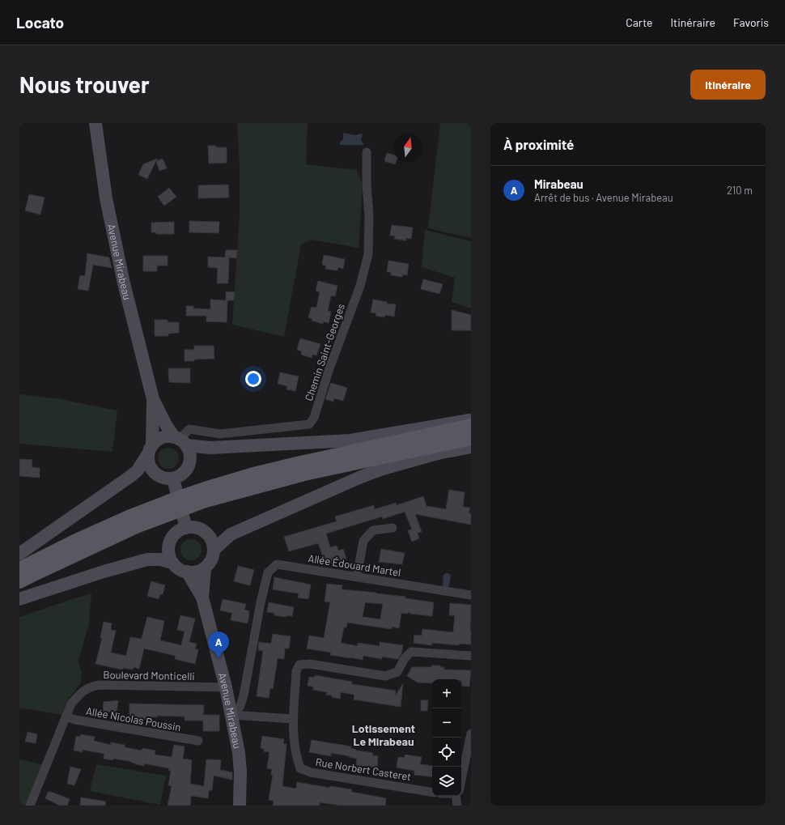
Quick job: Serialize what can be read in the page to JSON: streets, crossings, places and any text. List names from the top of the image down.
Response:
{
  "streets": {
    "main road": ["Avenue Mirabeau"],
    "street": [
      "Chemin Saint-Georges",
      "Allée Édouard Martel",
      "Boulevard Monticelli",
      "Allée Nicolas Poussin",
      "Rue Norbert Casteret"
    ]
  },
  "crossings": [
    ["Avenue Mirabeau", "Allée Édouard Martel"],
    ["Avenue Mirabeau", "Boulevard Monticelli"],
    ["Boulevard Monticelli", "Allée Nicolas Poussin"]
  ],
  "districts": ["Lotissement Le Mirabeau"],
  "north": "top",
  "page": {
    "header": "Locato",
    "nav": ["Carte", "Itinéraire", "Favoris"],
    "buttons": "Itinéraire",
    "title": "Nous trouver",
    "heading": "À proximité",
    "list": [
      {
        "mark": "A",
        "name": "Mirabeau",
        "note": "Arrêt de bus · Avenue Mirabeau",
        "value": "210 m"
      }
    ],
    "pins": "A",
    "map_buttons": ["+", "−"]
  }
}
